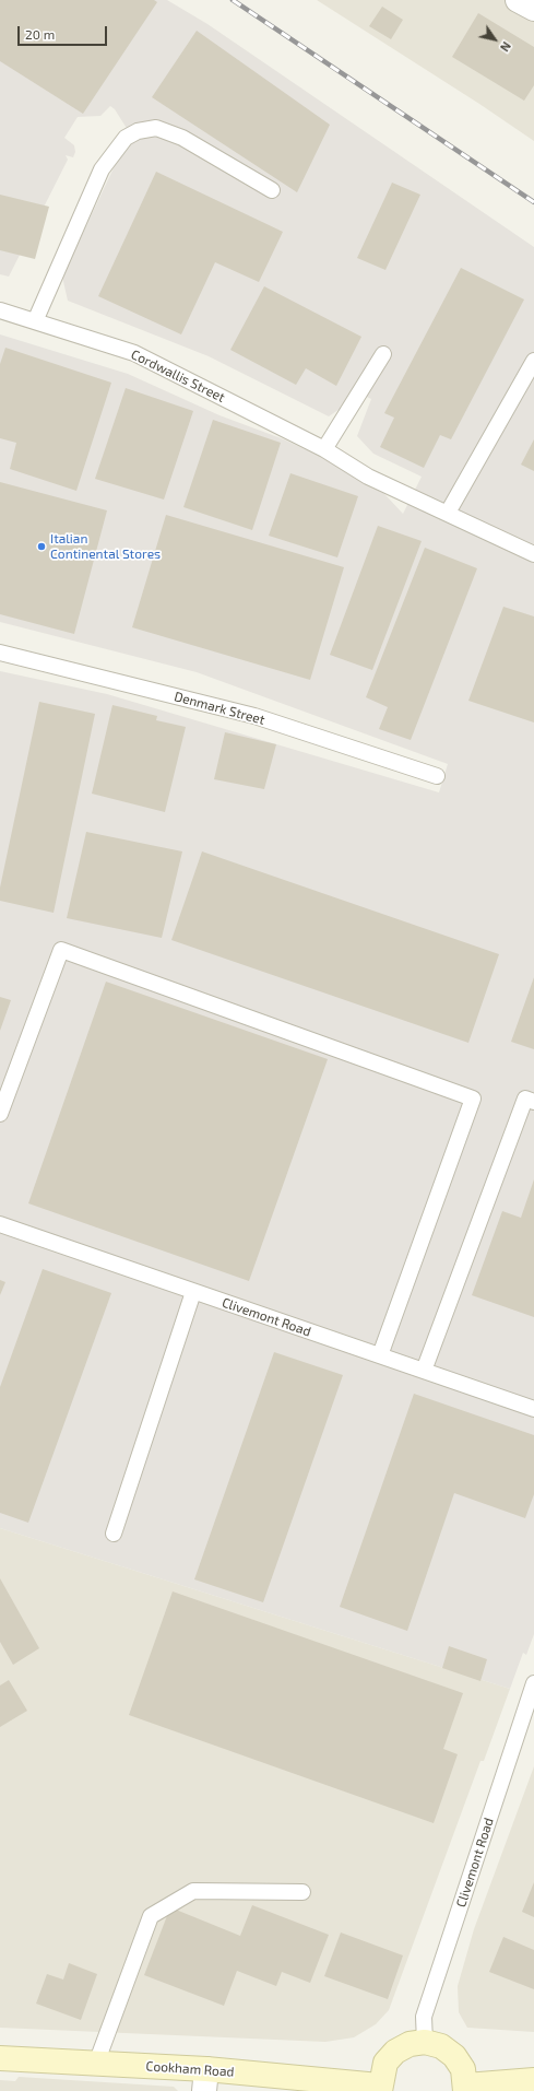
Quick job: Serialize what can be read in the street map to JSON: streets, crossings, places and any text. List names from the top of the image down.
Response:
{
  "streets": {
    "main road": ["Cookham Road"],
    "lane": ["Cordwallis Street", "Denmark Street", "Clivemont Road"]
  },
  "crossings": [
    ["Clivemont Road", "Cookham Road"]
  ],
  "places": ["Italian Continental Stores"],
  "scale_bar": "20 m",
  "north": "bottom right"
}
